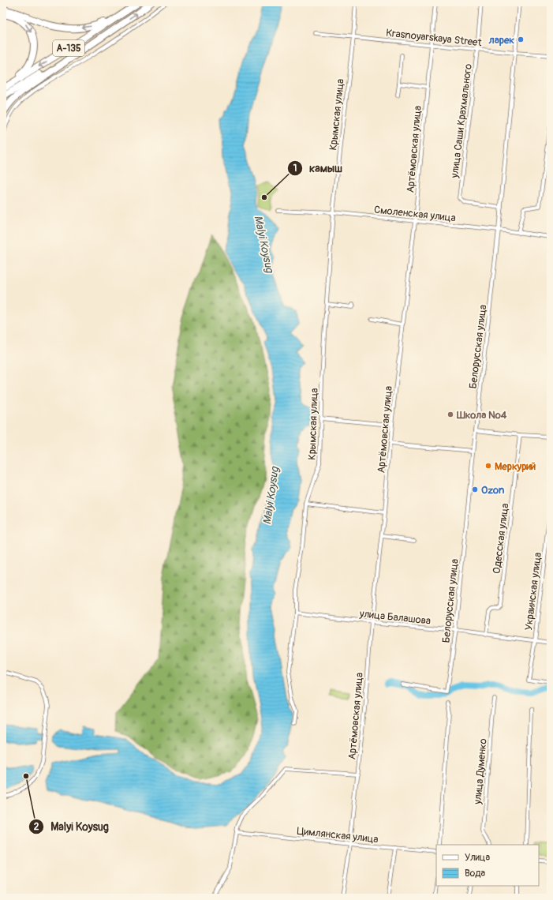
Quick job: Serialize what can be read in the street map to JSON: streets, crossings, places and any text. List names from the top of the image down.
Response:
{
  "streets": {
    "highway": ["А-135"],
    "street": [
      "Krasnoyarskaya Street",
      "Крымская улица",
      "улица Саши Крахмального",
      "Артёмовская улица",
      "Смоленская улица",
      "Белорусская улица",
      "Одесская улица",
      "Украинская улица",
      "улица Балашова",
      "улица Думенко",
      "Цимлянская улица"
    ]
  },
  "crossings": [
    ["Krasnoyarskaya Street", "Крымская улица"],
    ["Krasnoyarskaya Street", "улица Саши Крахмального"],
    ["Krasnoyarskaya Street", "Артёмовская улица"],
    ["Krasnoyarskaya Street", "Белорусская улица"],
    ["Крымская улица", "Смоленская улица"],
    ["Крымская улица", "улица Балашова"],
    ["улица Саши Крахмального", "Белорусская улица"],
    ["Артёмовская улица", "Смоленская улица"],
    ["Артёмовская улица", "улица Балашова"],
    ["Артёмовская улица", "Цимлянская улица"],
    ["Смоленская улица", "Белорусская улица"],
    ["Белорусская улица", "улица Балашова"],
    ["Одесская улица", "улица Балашова"],
    ["Украинская улица", "улица Балашова"]
  ],
  "water": ["Malyi Koysug"],
  "places": [
    "ларек",
    "камыш",
    "Школа №4",
    "Меркурий",
    "Ozon",
    "Malyi Koysug"
  ],
  "legend": ["Улица", "Вода"]
}
